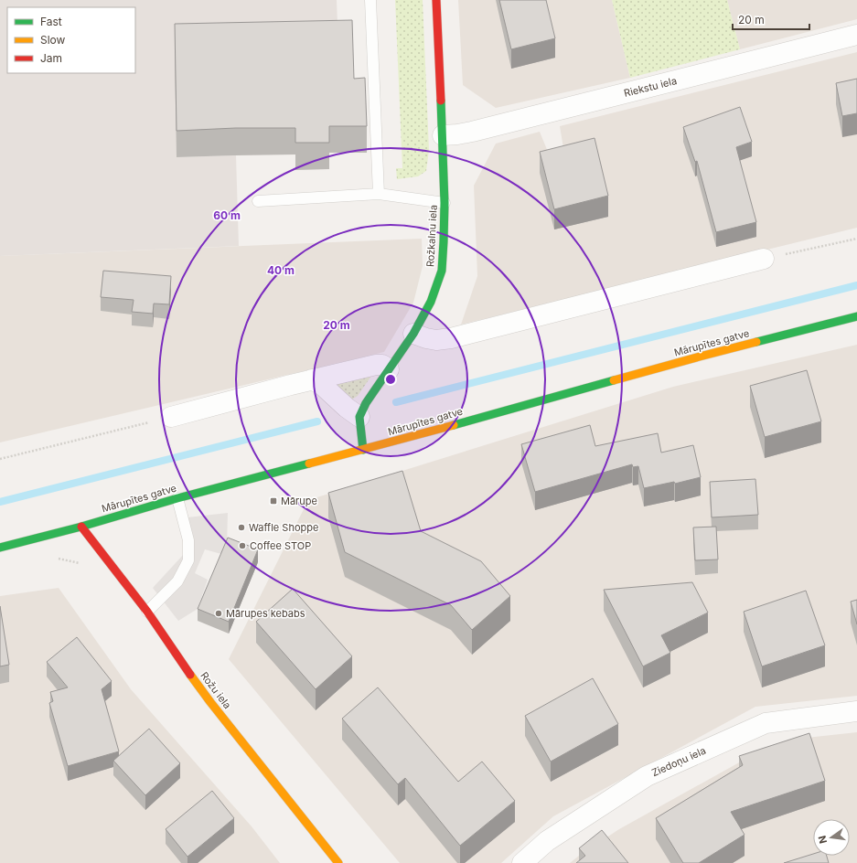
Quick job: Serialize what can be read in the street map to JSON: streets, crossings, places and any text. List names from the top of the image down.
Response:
{
  "streets": {
    "street": [
      "Riekstu iela",
      "Rožkalnu iela",
      "Mārupītes gatve",
      "Rožu iela",
      "Ziedoņu iela"
    ]
  },
  "crossings": [
    ["Riekstu iela", "Rožkalnu iela"],
    ["Mārupītes gatve", "Rožu iela"]
  ],
  "places": {
    "transit": ["Mārupe"],
    "other": ["Waffle Shoppe", "Coffee STOP", "Mārupes kebabs"]
  },
  "legend": ["Fast", "Slow", "Jam"],
  "scale_bar": "20 m",
  "north": "left",
  "rings": ["60 m", "40 m", "20 m"]
}
